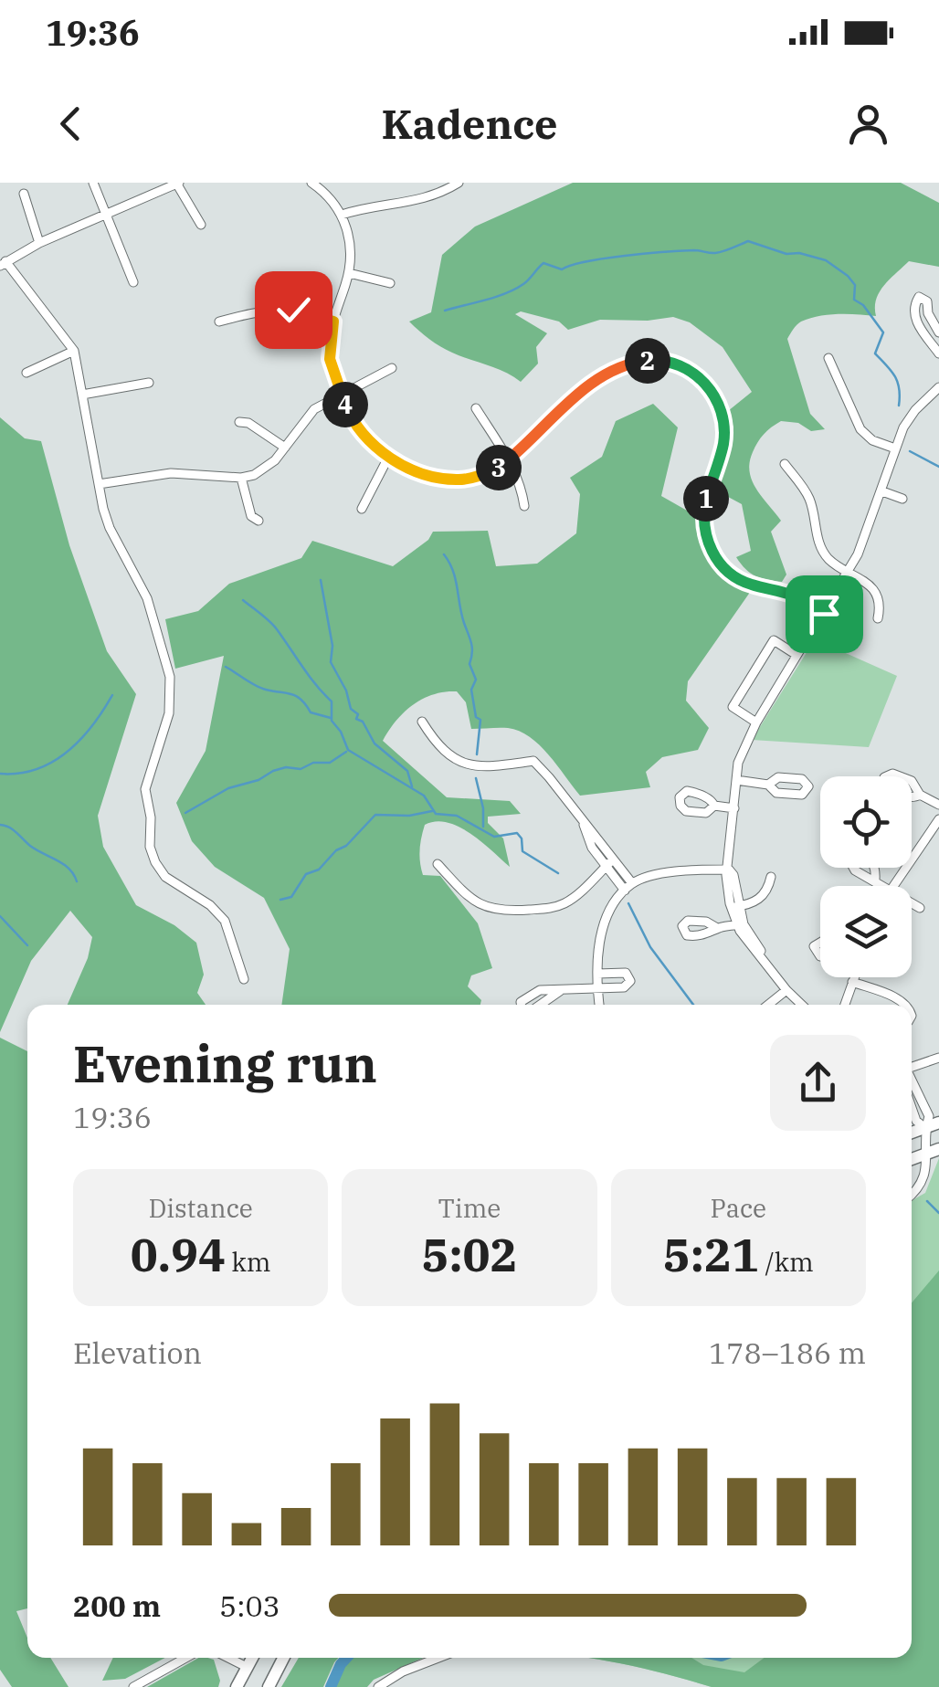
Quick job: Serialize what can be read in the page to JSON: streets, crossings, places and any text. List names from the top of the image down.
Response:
{
  "page": {
    "status": "19:36",
    "header": "Kadence",
    "pins": [
      "2",
      "4",
      "3",
      "1"
    ],
    "heading": ["Evening run", "19:36"],
    "stats": [
      ["Distance", "0.94 km"],
      ["Time", "5:02"],
      ["Pace", "5:21 /km"]
    ],
    "chart": ["Elevation", "178–186 m"],
    "list": [
      {
        "name": "200 m",
        "note": "5:03"
      }
    ]
  }
}
